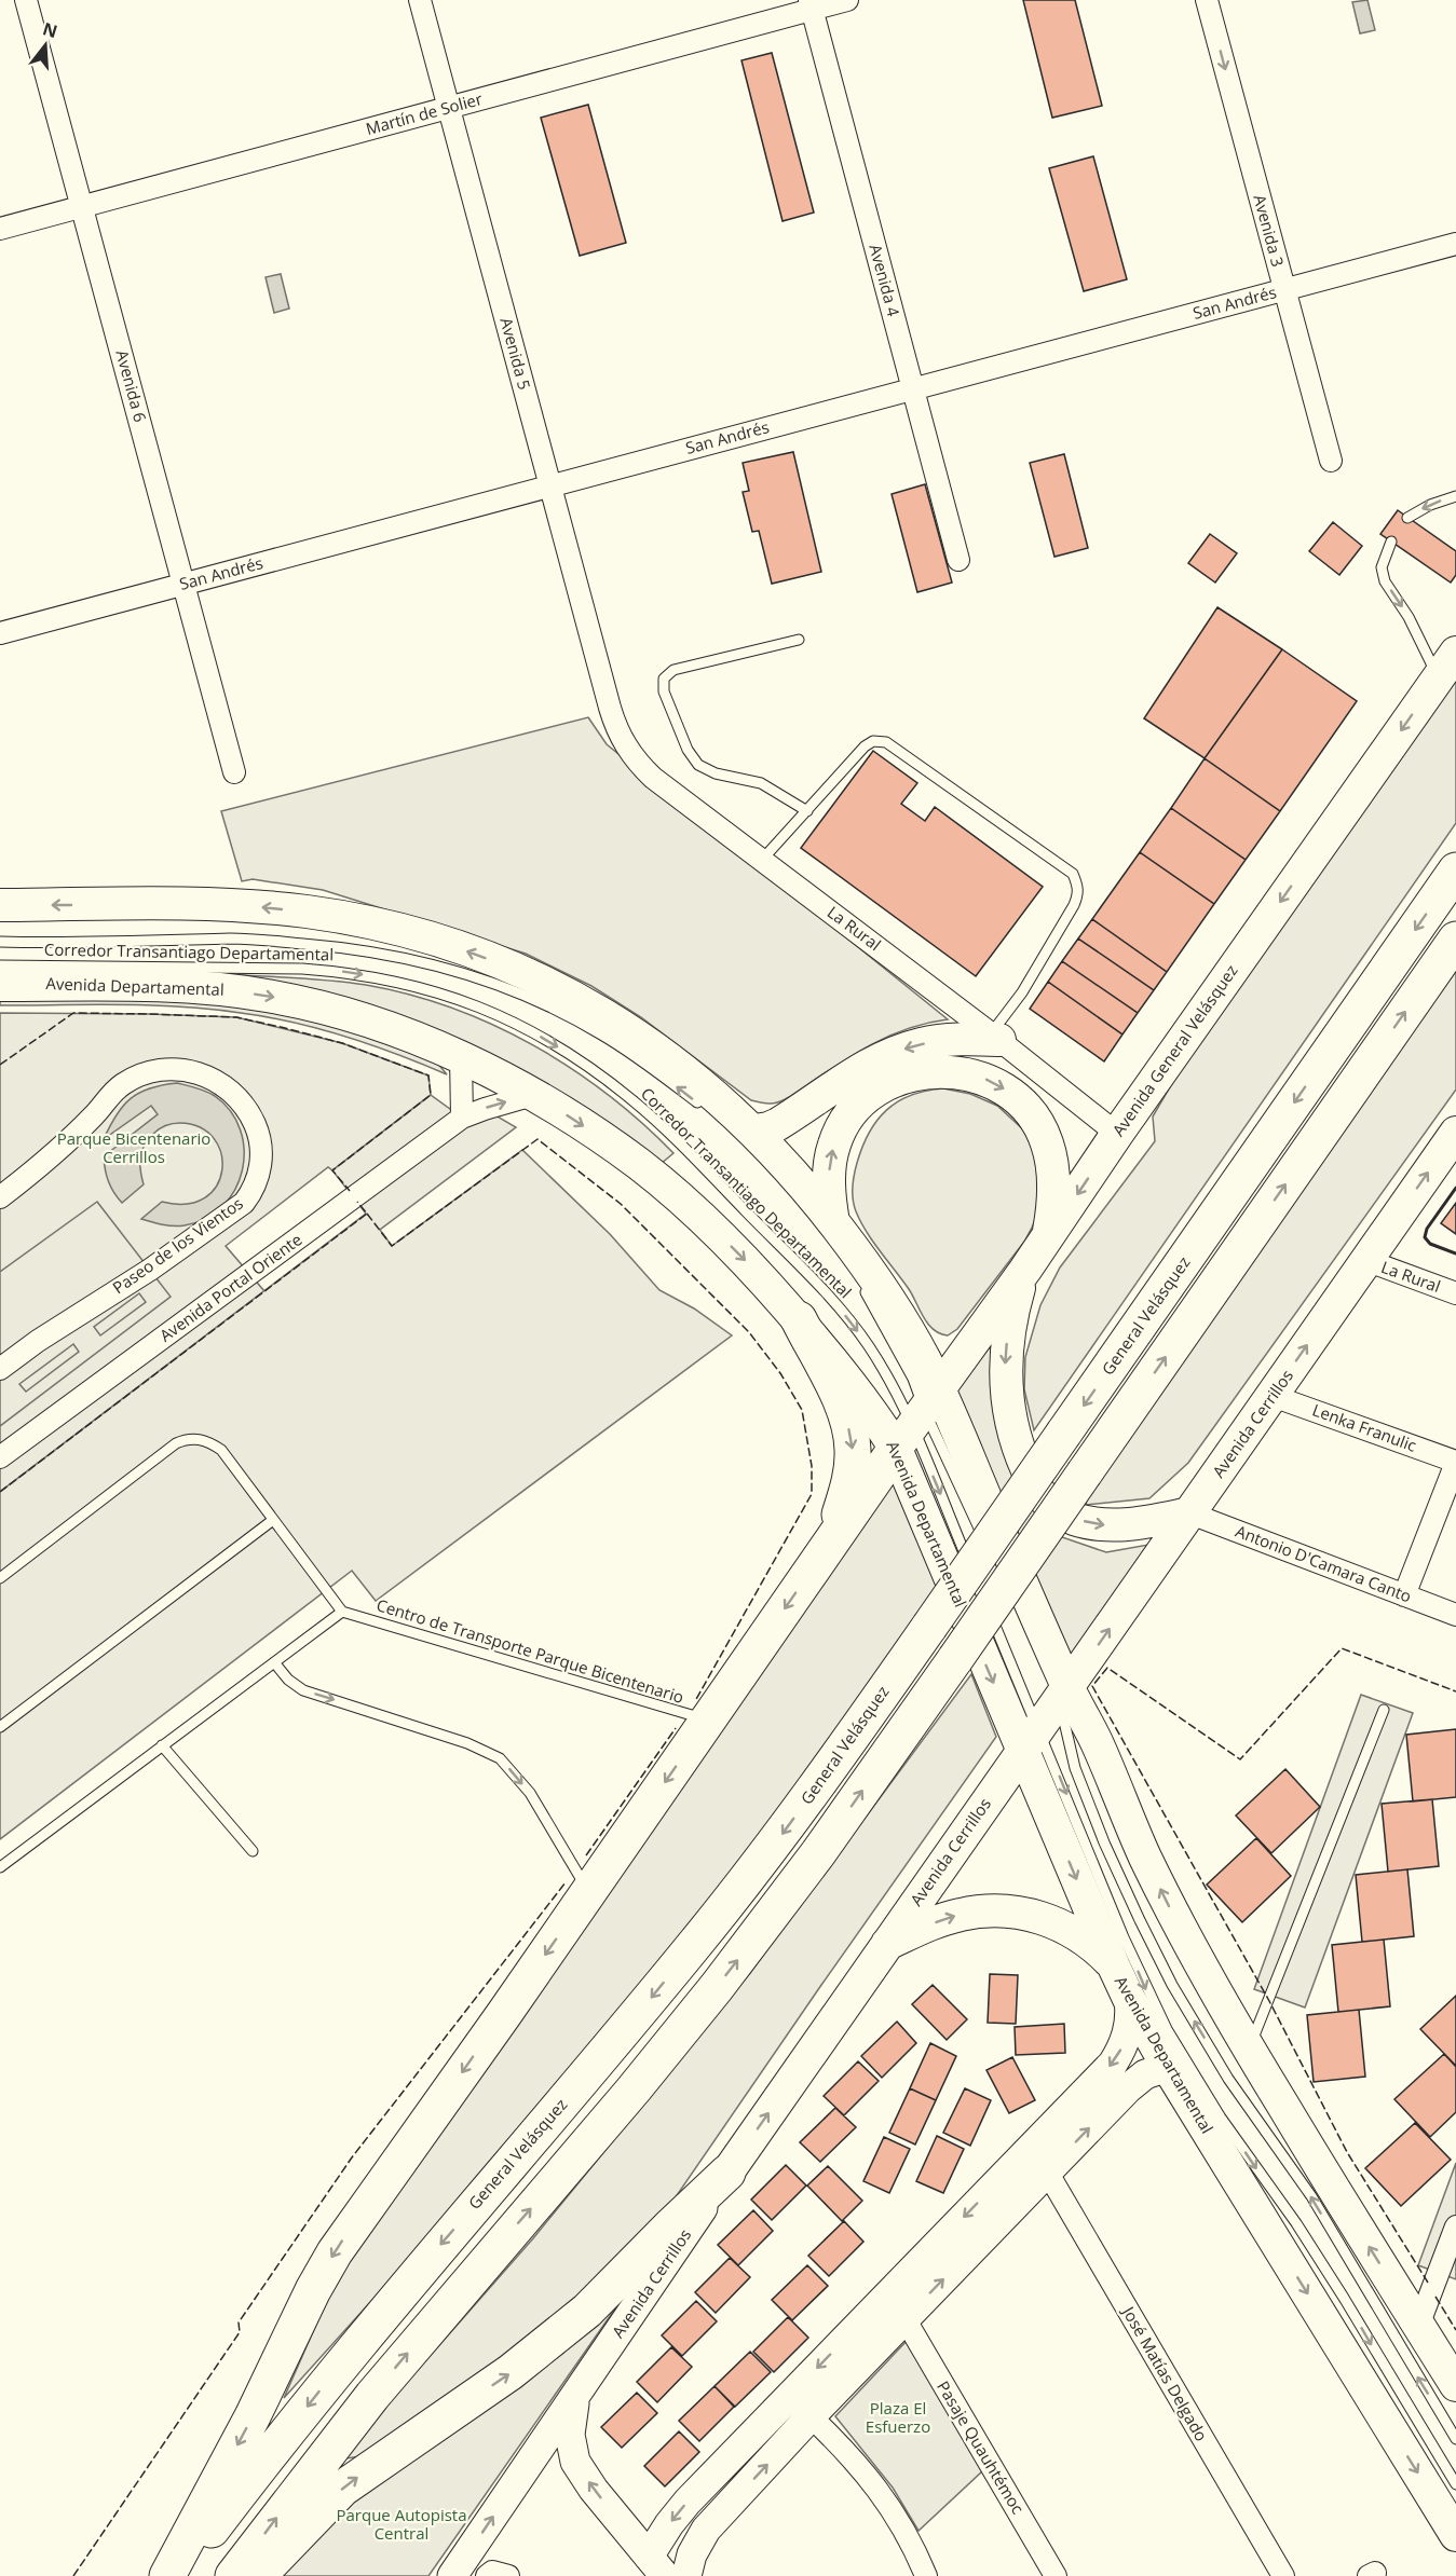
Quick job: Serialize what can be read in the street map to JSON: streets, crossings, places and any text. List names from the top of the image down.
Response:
{
  "streets": {
    "highway": ["General Velásquez"],
    "main road": ["Avenida Departamental", "Avenida General Velásquez", "Avenida Cerrillos"],
    "street": [
      "Martín de Solier",
      "Avenida 3",
      "Avenida 4",
      "San Andrés",
      "Avenida 5",
      "Avenida 6",
      "La Rural",
      "Paseo de los Vientos",
      "Avenida Portal Oriente",
      "Lenka Franulic",
      "Antonio D'Camara Canto",
      "José Matías Delgado",
      "Pasaje Quauhtémoc"
    ],
    "lane": ["Corredor Transantiago Departamental", "Centro de Transporte Parque Bicentenario"]
  },
  "crossings": [
    ["Martín de Solier", "Avenida 4"],
    ["Martín de Solier", "Avenida 5"],
    ["Martín de Solier", "Avenida 6"],
    ["Avenida 3", "San Andrés"],
    ["Avenida 4", "San Andrés"],
    ["San Andrés", "Avenida 5"],
    ["San Andrés", "Avenida 6"],
    ["Avenida 5", "La Rural"],
    ["La Rural", "Avenida General Velásquez"],
    ["La Rural", "Avenida Cerrillos"],
    ["Corredor Transantiago Departamental", "Avenida Departamental"],
    ["Corredor Transantiago Departamental", "Avenida General Velásquez"],
    ["Avenida Departamental", "Avenida General Velásquez"],
    ["Avenida Departamental", "Avenida Portal Oriente"],
    ["Avenida Departamental", "Avenida Cerrillos"],
    ["Avenida Cerrillos", "Lenka Franulic"],
    ["Avenida Cerrillos", "Antonio D'Camara Canto"]
  ],
  "one_way": ["Avenida 3", "Avenida General Velásquez", "Avenida Cerrillos"],
  "parks": ["Parque Bicentenario Cerrillos", "Plaza El Esfuerzo", "Parque Autopista Central"],
  "north": "top"
}
